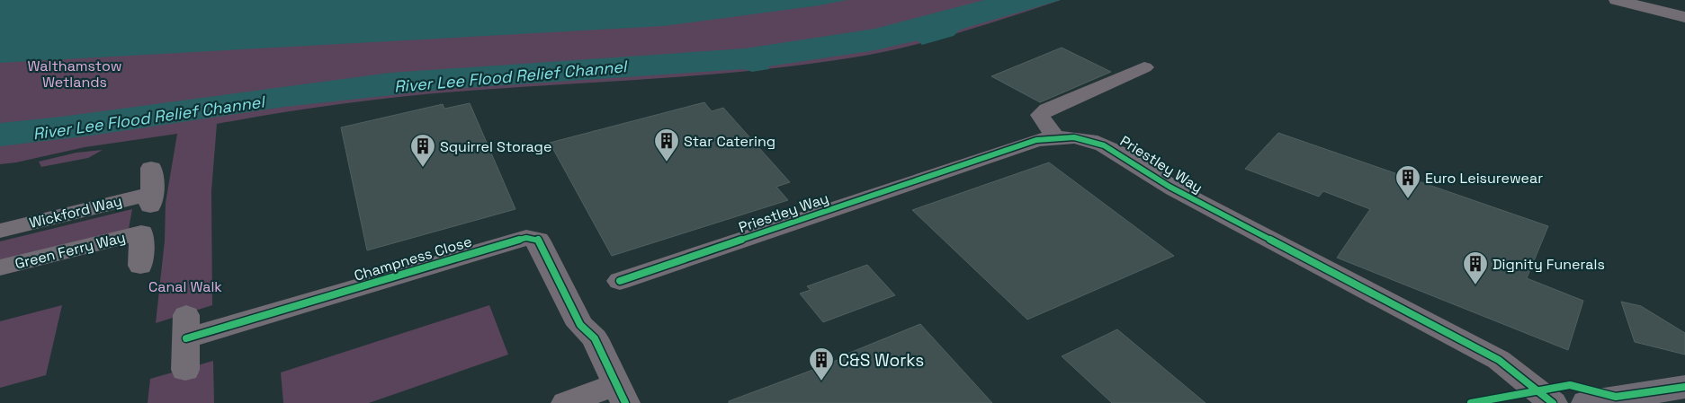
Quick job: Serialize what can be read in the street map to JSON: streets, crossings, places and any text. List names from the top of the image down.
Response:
{
  "streets": {
    "street": [
      "Priestley Way",
      "Wickford Way",
      "Green Ferry Way",
      "Champness Close"
    ]
  },
  "water": ["River Lee Flood Relief Channel"],
  "parks": ["Walthamstow Wetlands", "Canal Walk"],
  "places": {
    "building": [
      "Star Catering",
      "Squirrel Storage",
      "Euro Leisurewear",
      "Dignity Funerals",
      "C&S Works"
    ]
  }
}
